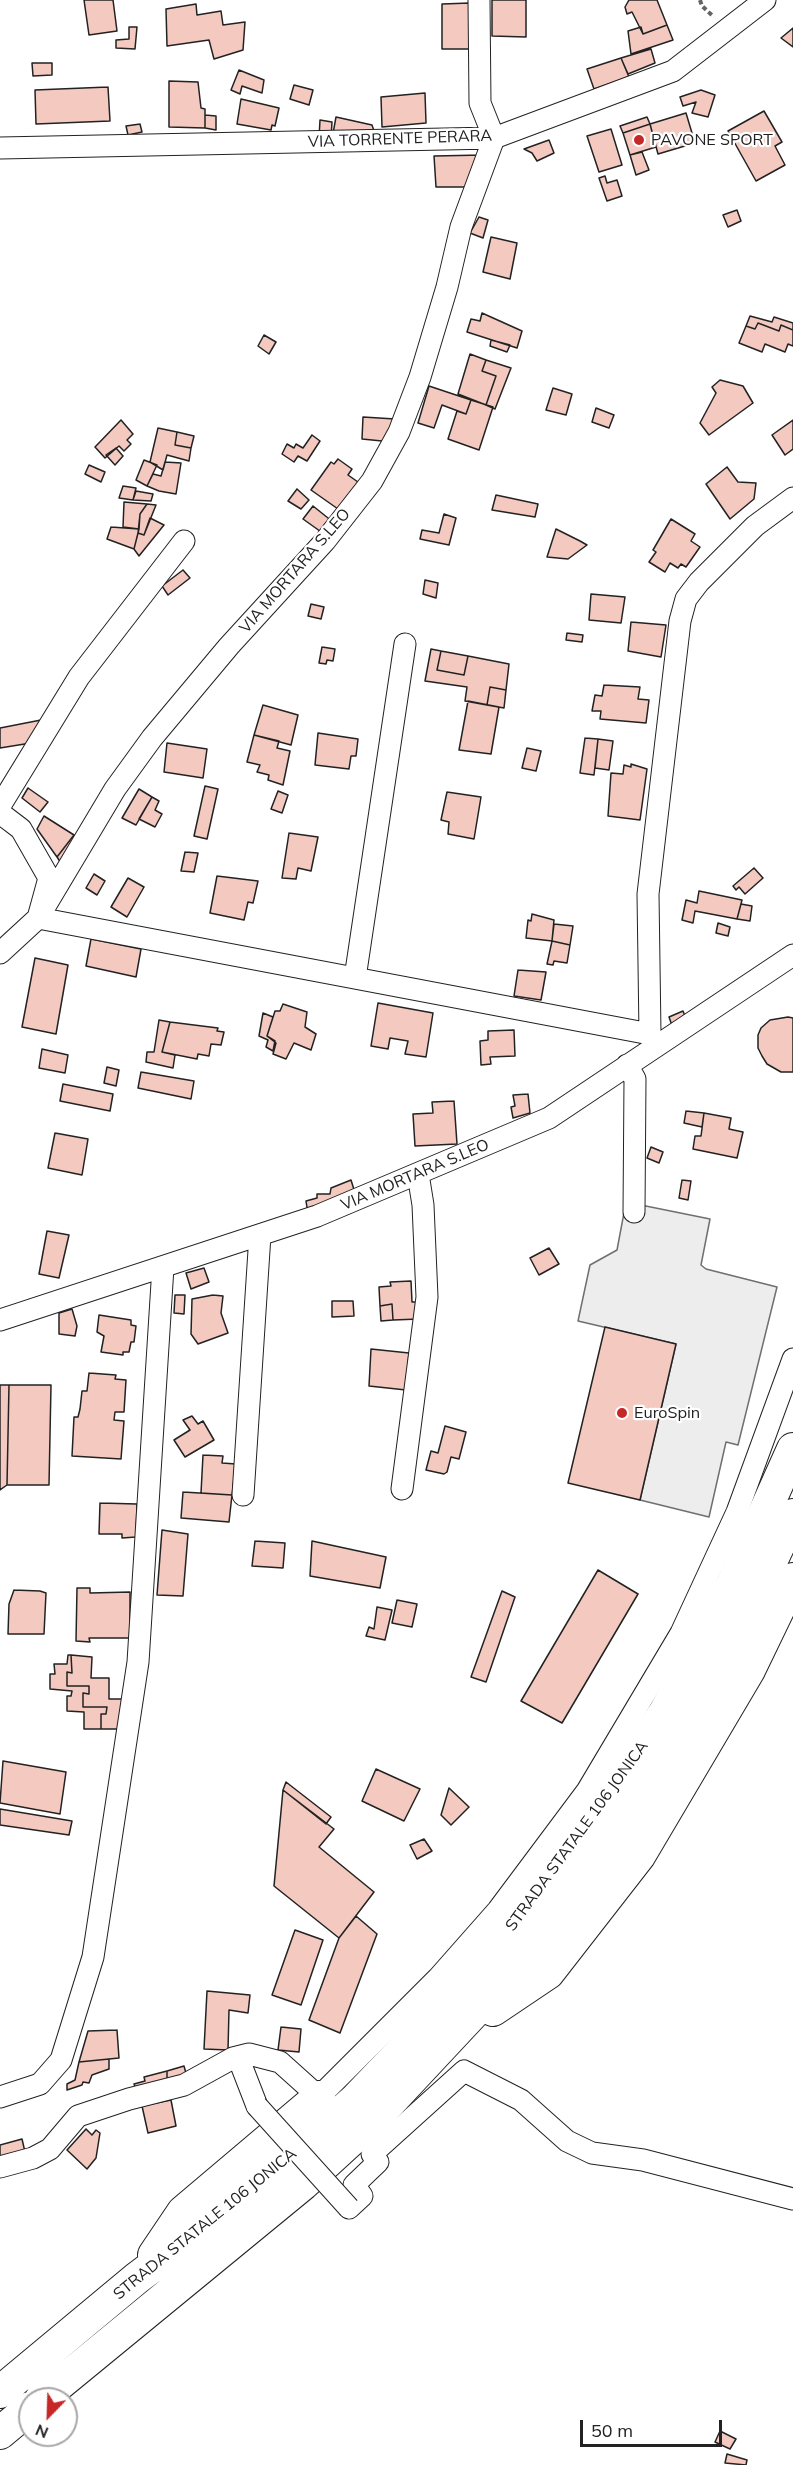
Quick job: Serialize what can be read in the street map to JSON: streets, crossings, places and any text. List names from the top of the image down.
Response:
{
  "streets": {
    "highway": ["STRADA STATALE 106 JONICA"],
    "street": ["VIA TORRENTE PERARA", "VIA MORTARA S.LEO"]
  },
  "crossings": [
    ["VIA TORRENTE PERARA", "VIA MORTARA S.LEO"]
  ],
  "places": ["PAVONE SPORT", "EuroSpin"],
  "scale_bar": "50 m",
  "north": "bottom left"
}
